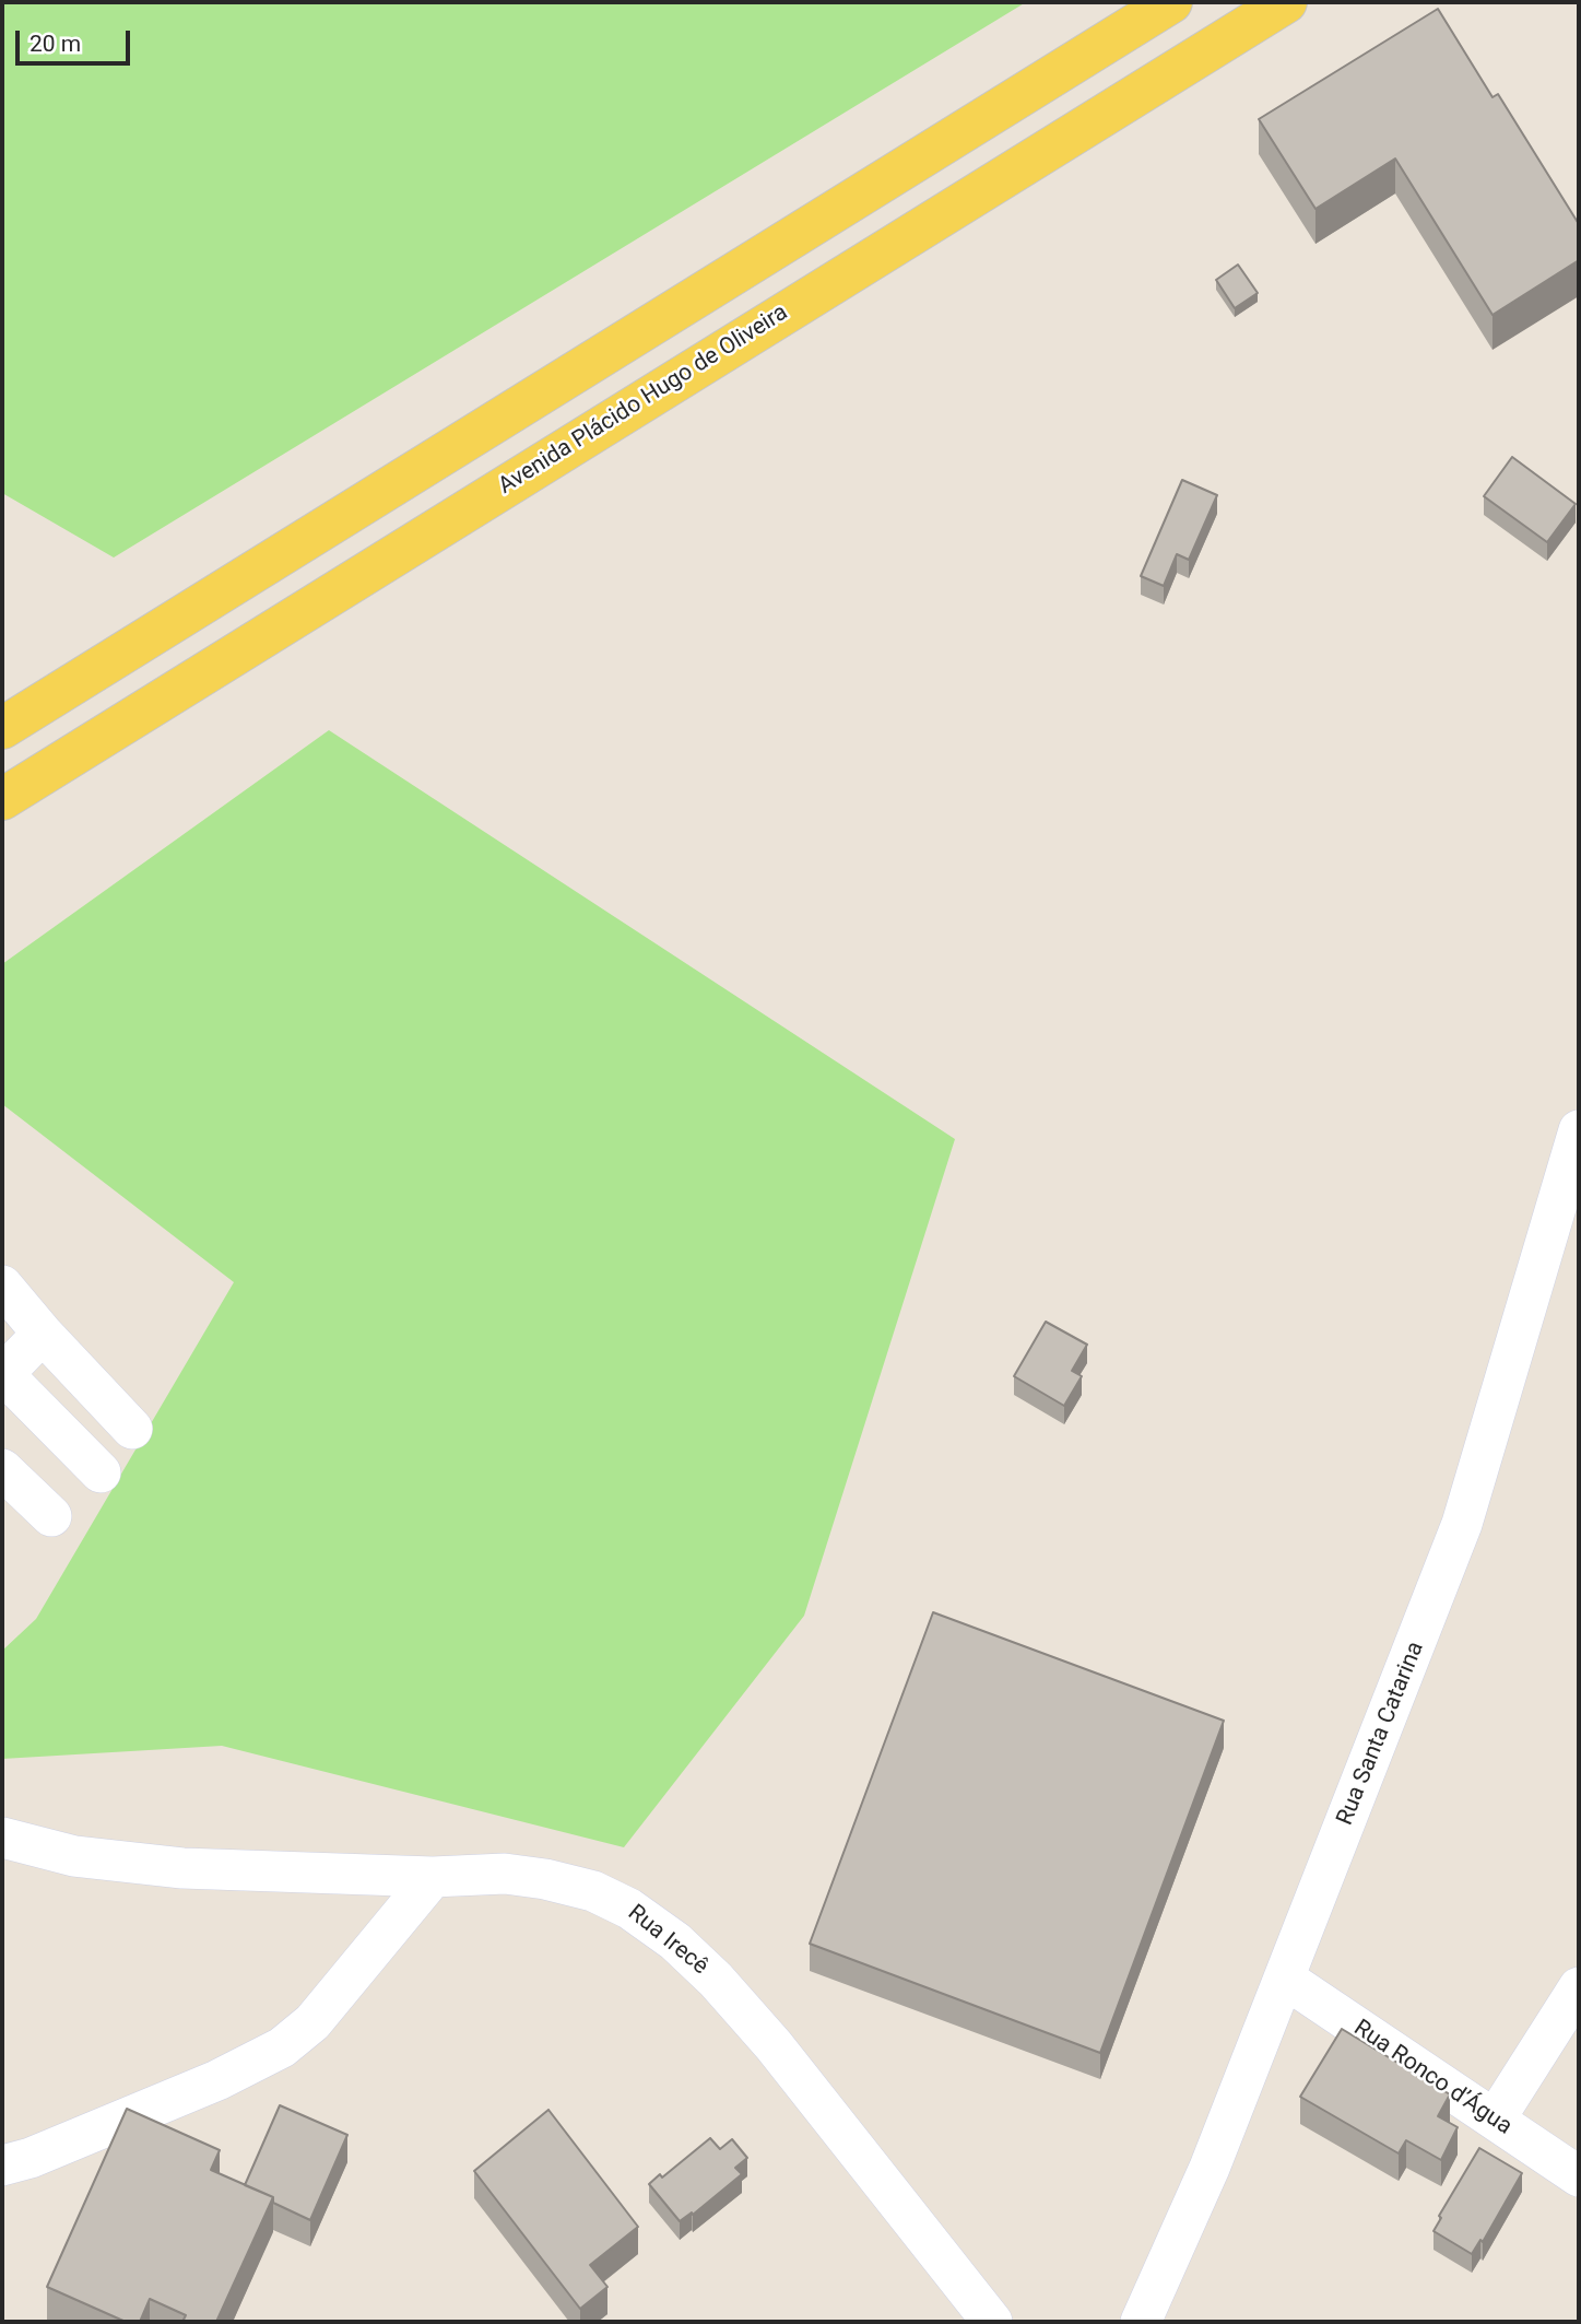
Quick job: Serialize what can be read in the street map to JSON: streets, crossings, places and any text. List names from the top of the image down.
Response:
{
  "streets": {
    "main road": ["Avenida Plácido Hugo de Oliveira"],
    "street": ["Rua Santa Catarina", "Rua Irecê", "Rua Ronco d’Água"]
  },
  "crossings": [
    ["Rua Santa Catarina", "Rua Ronco d’Água"]
  ],
  "scale_bar": "20 m"
}
